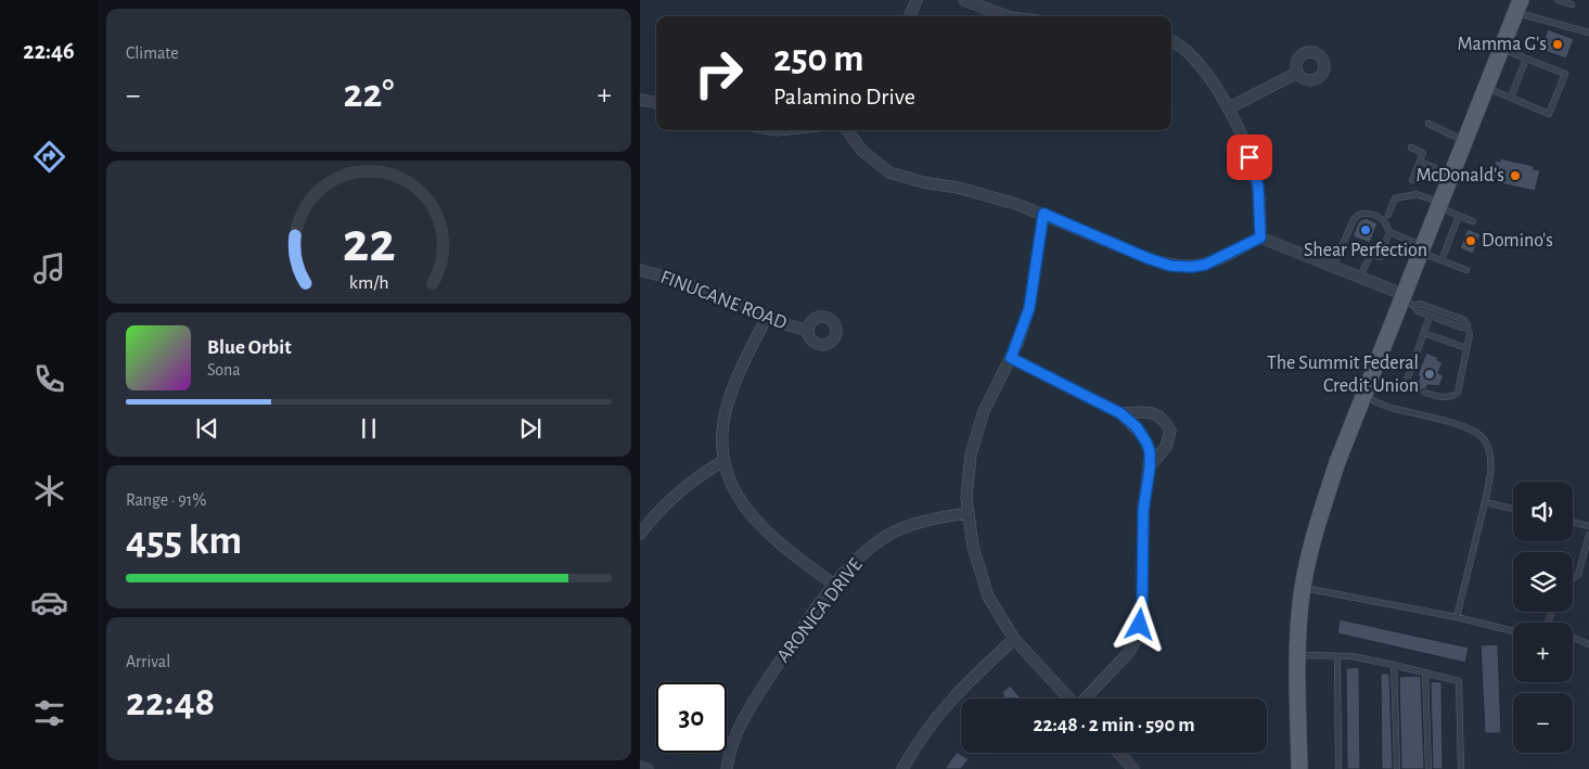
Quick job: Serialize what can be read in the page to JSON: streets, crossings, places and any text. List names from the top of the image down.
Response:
{
  "streets": {
    "street": ["FINUCANE ROAD", "ARONICA DRIVE"]
  },
  "places": [
    "Mamma G's",
    "McDonald's",
    "Shear Perfection",
    "Domino's",
    "The Summit Federal Credit Union"
  ],
  "page": {
    "tabs": "22:46",
    "tile": [
      "Climate",
      ["Range · 91%", "455 km"],
      ["Arrival", "22:48"]
    ],
    "turn": ["250 m", "Palamino Drive"],
    "heat": ["−", "22°", "+"],
    "song": ["Blue Orbit", "Sona"],
    "map_buttons": ["+", "−"],
    "limit": "30",
    "trip": "22:48 · 2 min · 590 m",
    "gauge": ["22", "km/h"]
  }
}
